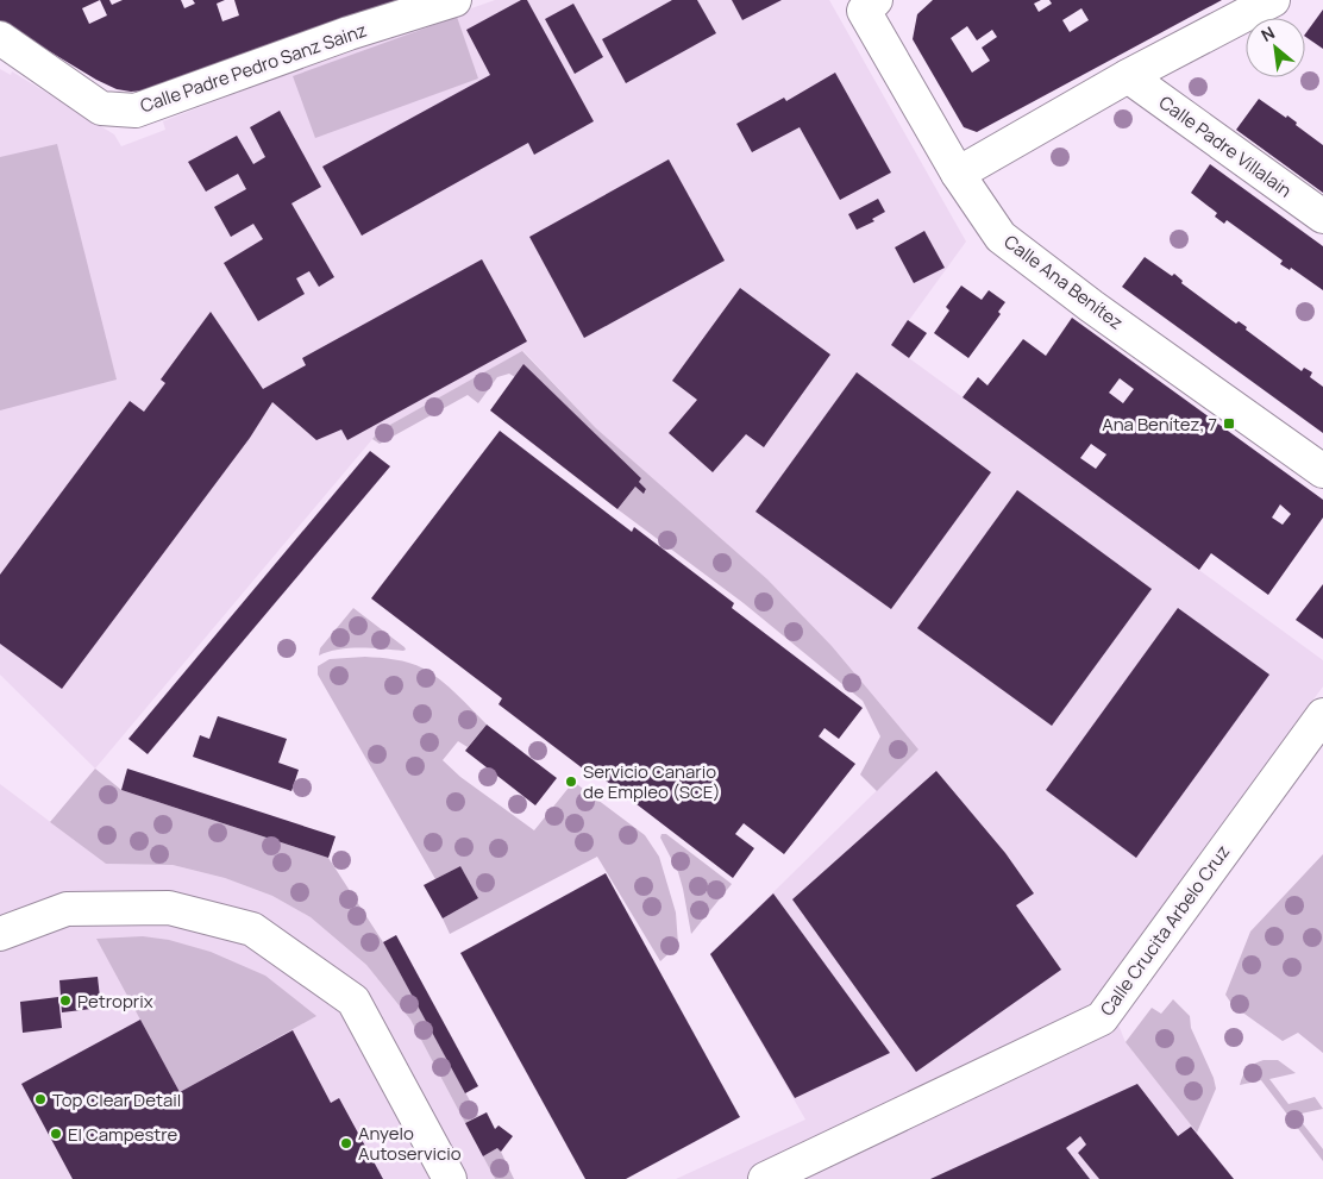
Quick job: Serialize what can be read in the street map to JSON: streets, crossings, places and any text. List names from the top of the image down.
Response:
{
  "streets": {
    "street": [
      "Calle Padre Pedro Sanz Sainz",
      "Calle Padre Villalain",
      "Calle Ana Benítez",
      "Calle Crucita Arbelo Cruz"
    ]
  },
  "places": {
    "transit": ["Ana Benítez, 7"],
    "other": [
      "Servicio Canario de Empleo (SCE)",
      "Petroprix",
      "Top Clear Detail",
      "El Campestre",
      "Anyelo Autoservicio"
    ]
  },
  "north": "top left"
}
